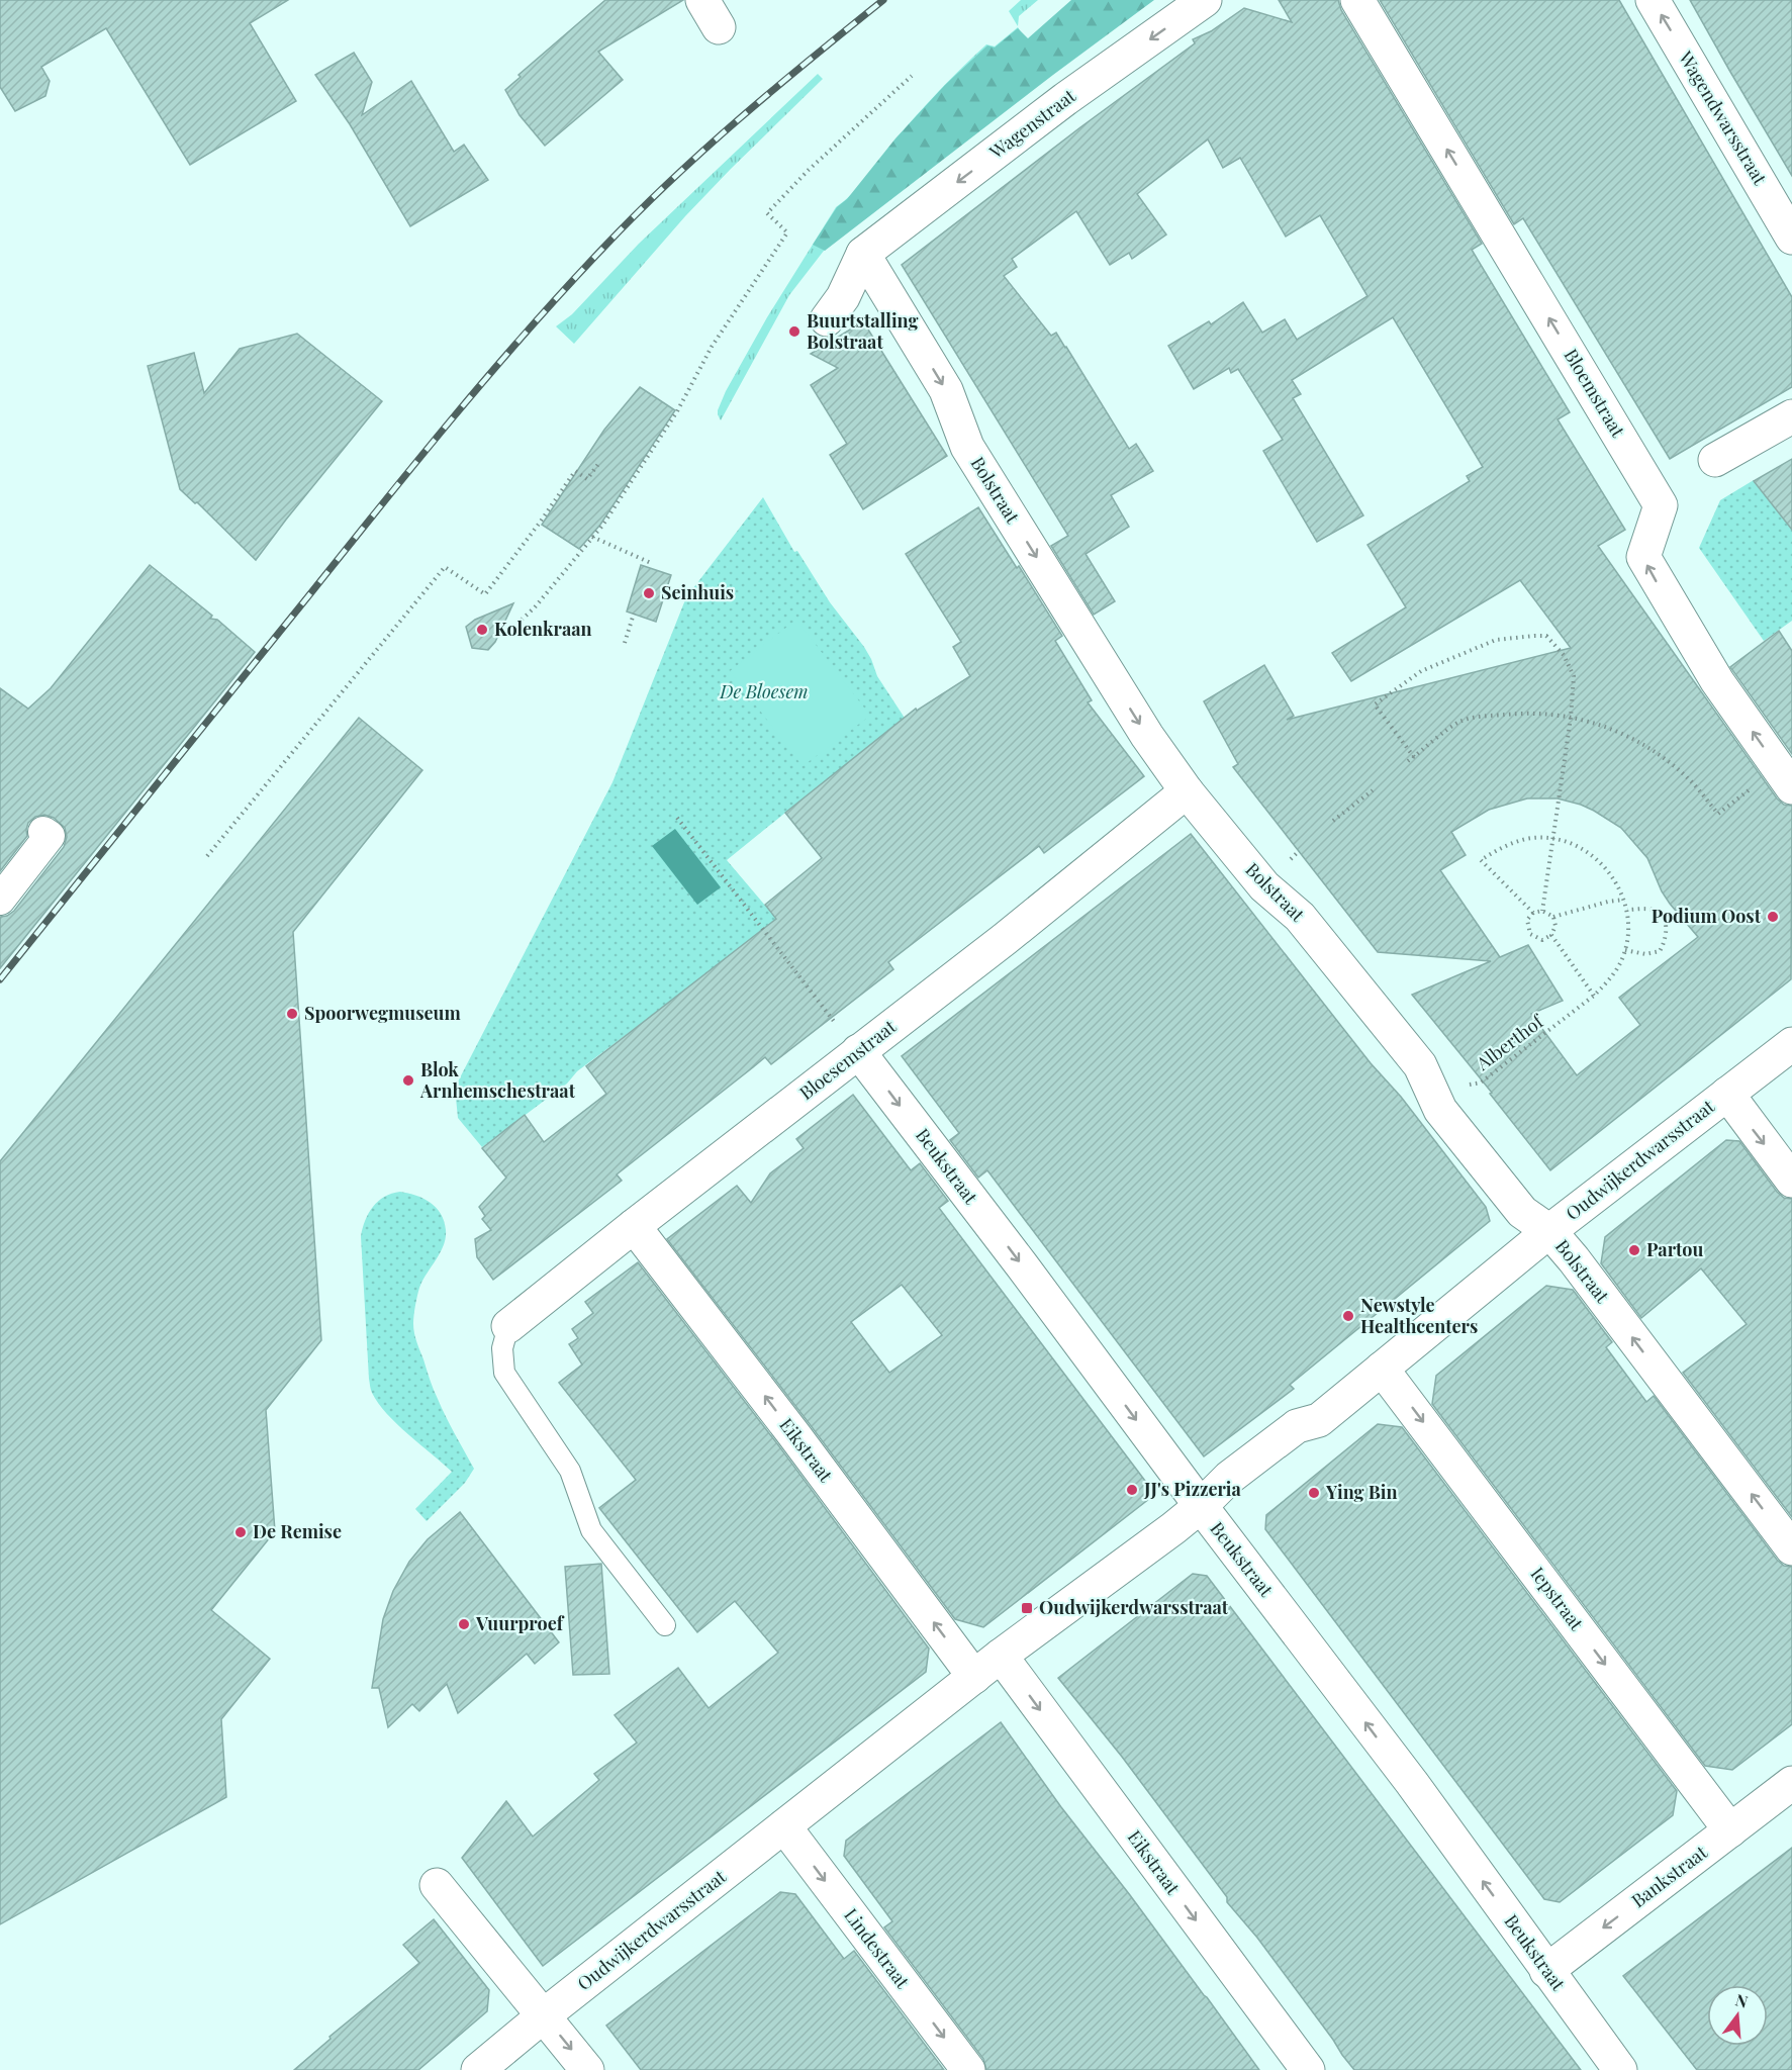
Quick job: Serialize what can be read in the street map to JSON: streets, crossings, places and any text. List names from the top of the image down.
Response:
{
  "streets": {
    "street": [
      "Wagendwarsstraat",
      "Wagenstraat",
      "Bloemstraat",
      "Bolstraat",
      "Bloesemstraat",
      "Oudwijkerdwarsstraat",
      "Beukstraat",
      "Eikstraat",
      "Iepstraat",
      "Bankstraat",
      "Lindestraat"
    ],
    "path": ["Alberthof"]
  },
  "crossings": [
    ["Wagenstraat", "Bolstraat"],
    ["Bolstraat", "Alberthof"],
    ["Bolstraat", "Bloesemstraat"],
    ["Bolstraat", "Oudwijkerdwarsstraat"],
    ["Bloesemstraat", "Beukstraat"],
    ["Bloesemstraat", "Eikstraat"],
    ["Oudwijkerdwarsstraat", "Beukstraat"],
    ["Oudwijkerdwarsstraat", "Eikstraat"],
    ["Oudwijkerdwarsstraat", "Iepstraat"],
    ["Oudwijkerdwarsstraat", "Lindestraat"],
    ["Beukstraat", "Bankstraat"],
    ["Iepstraat", "Bankstraat"]
  ],
  "one_way": [
    "Wagendwarsstraat",
    "Wagenstraat",
    "Bloemstraat",
    "Iepstraat",
    "Bankstraat",
    "Lindestraat"
  ],
  "parks": ["De Bloesem"],
  "places": {
    "other": [
      "Buurtstalling Bolstraat",
      "Seinhuis",
      "Kolenkraan",
      "Podium Oost",
      "Spoorwegmuseum",
      "Blok Arnhemschestraat",
      "Partou",
      "Newstyle Healthcenters",
      "JJ's Pizzeria",
      "Ying Bin",
      "De Remise",
      "Vuurproef"
    ],
    "transit": ["Oudwijkerdwarsstraat"]
  },
  "north": "top"
}
